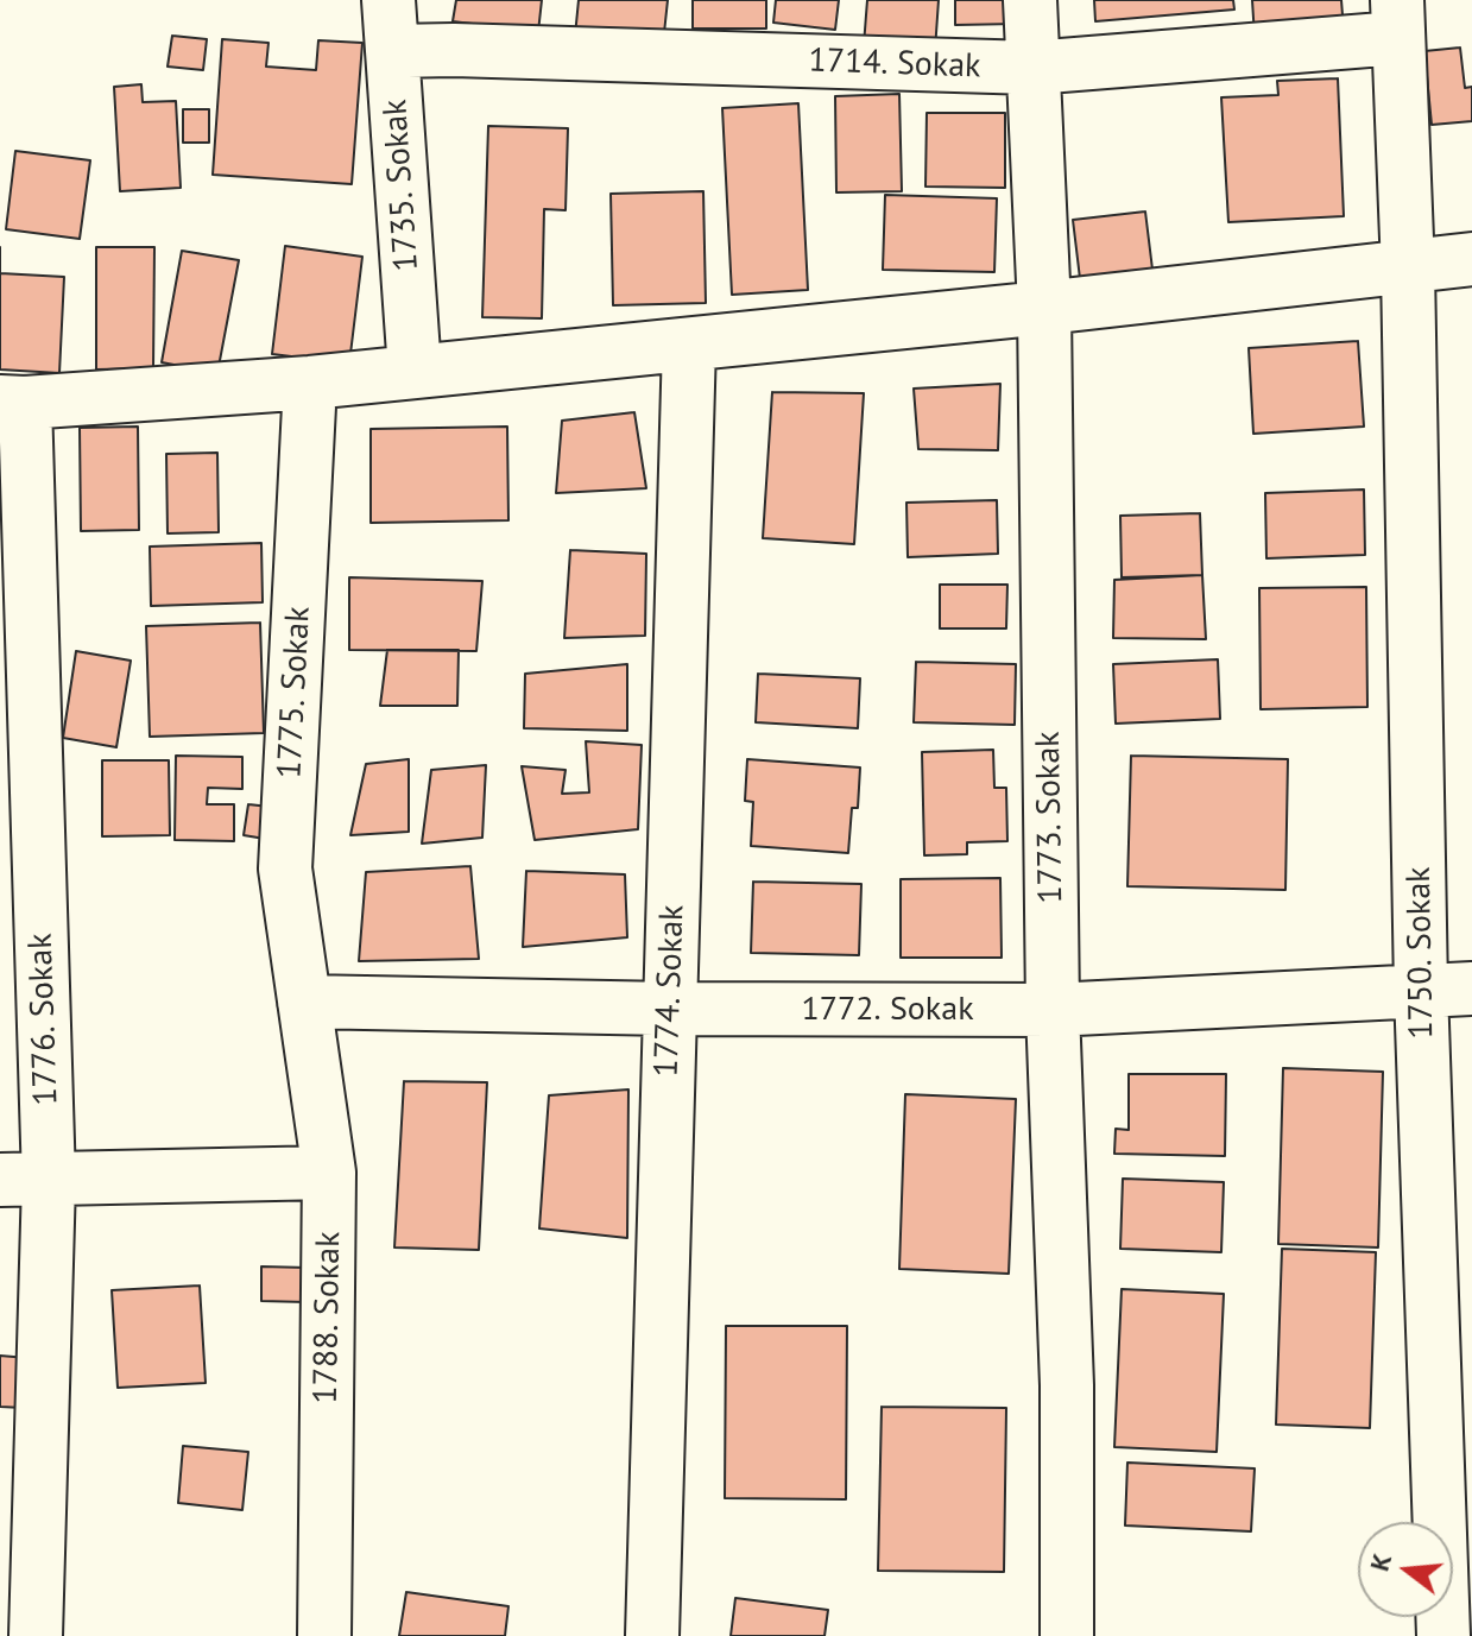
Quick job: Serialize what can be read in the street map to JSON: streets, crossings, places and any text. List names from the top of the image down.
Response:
{
  "streets": {
    "street": [
      "1714. Sokak",
      "1735. Sokak",
      "1775. Sokak",
      "1773. Sokak",
      "1750. Sokak",
      "1774. Sokak",
      "1772. Sokak",
      "1776. Sokak",
      "1788. Sokak"
    ]
  },
  "crossings": [
    ["1714. Sokak", "1735. Sokak"],
    ["1714. Sokak", "1773. Sokak"],
    ["1714. Sokak", "1750. Sokak"],
    ["1775. Sokak", "1772. Sokak"],
    ["1775. Sokak", "1788. Sokak"],
    ["1773. Sokak", "1772. Sokak"],
    ["1750. Sokak", "1772. Sokak"],
    ["1774. Sokak", "1772. Sokak"],
    ["1772. Sokak", "1788. Sokak"]
  ],
  "north": "left"
}
